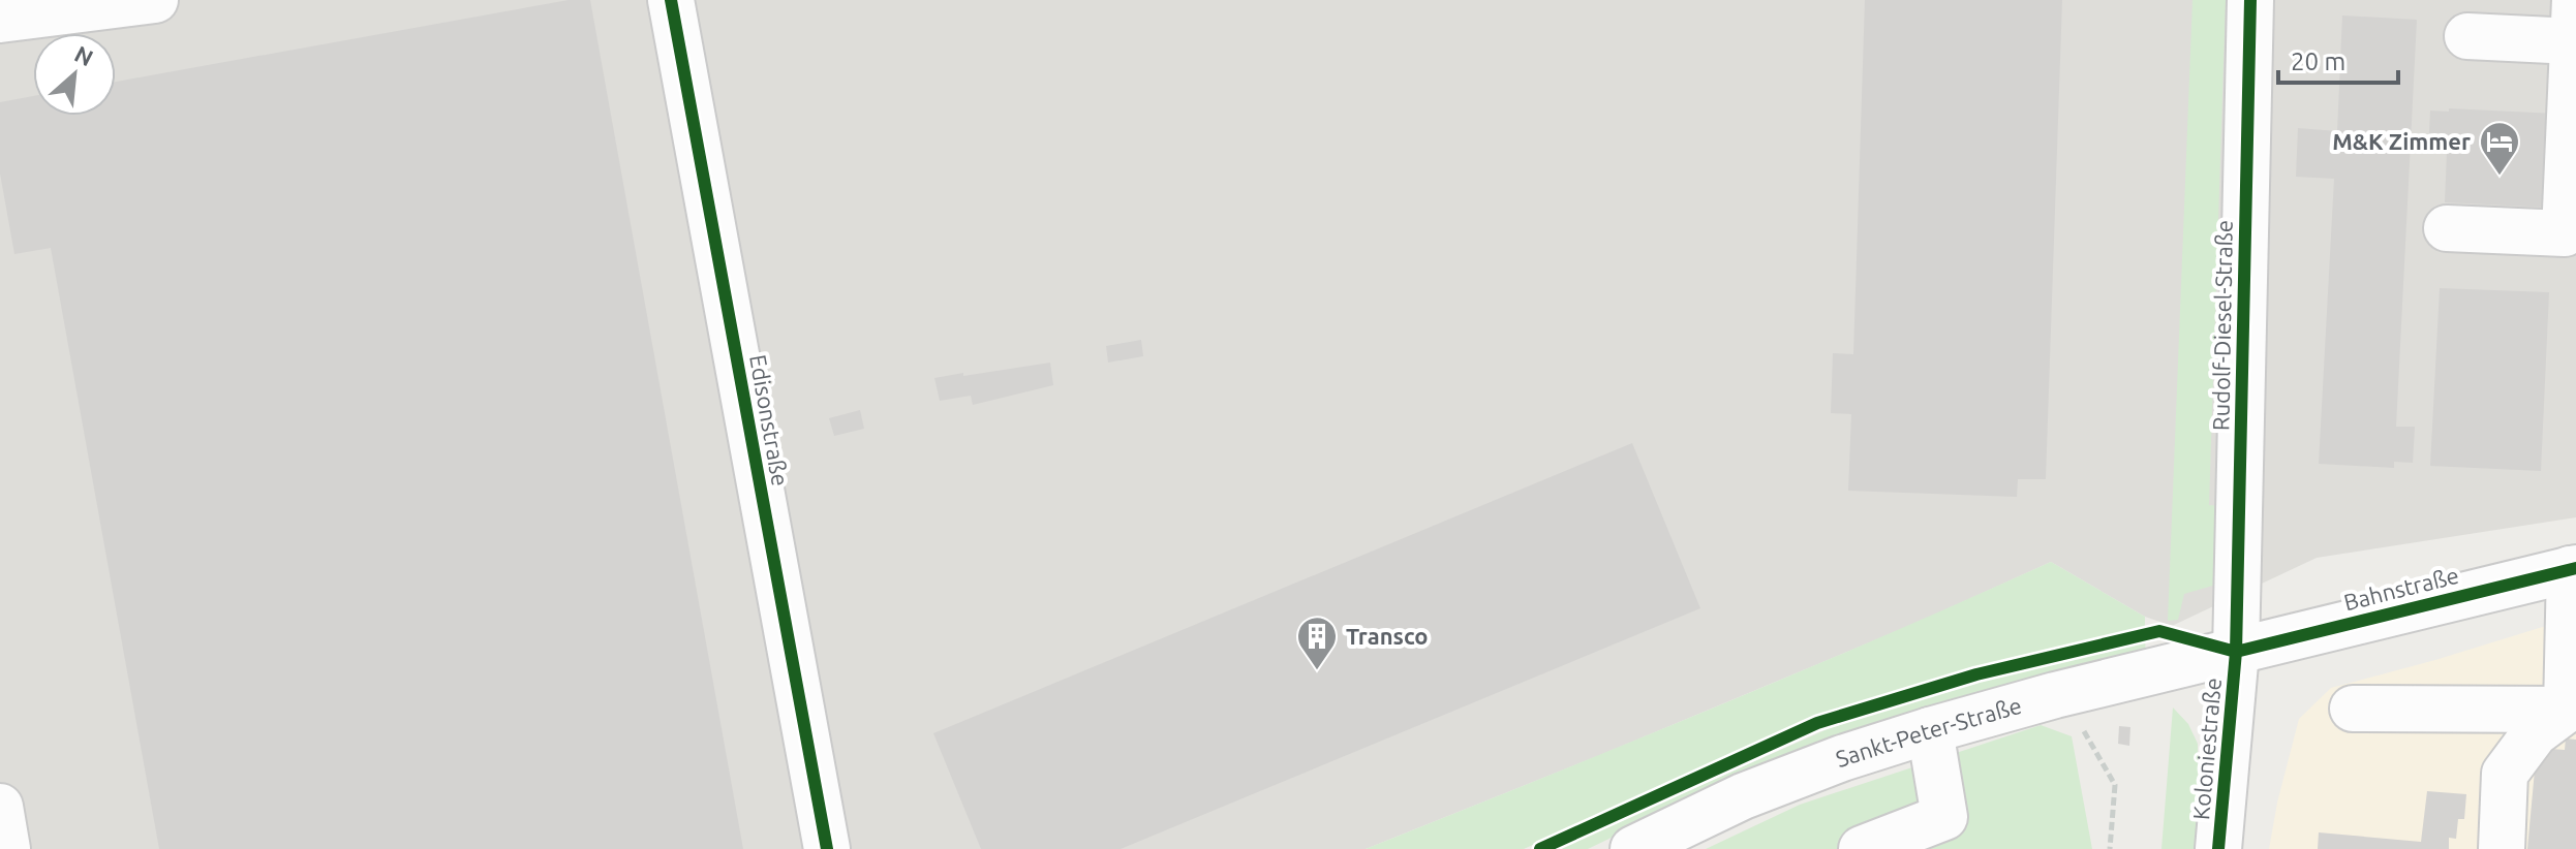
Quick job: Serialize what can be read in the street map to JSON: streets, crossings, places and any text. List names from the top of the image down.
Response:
{
  "streets": {
    "street": [
      "Rudolf-Diesel-Straße",
      "Edisonstraße",
      "Bahnstraße",
      "Sankt-Peter-Straße",
      "Koloniestraße"
    ]
  },
  "crossings": [
    ["Rudolf-Diesel-Straße", "Bahnstraße"],
    ["Rudolf-Diesel-Straße", "Sankt-Peter-Straße"],
    ["Rudolf-Diesel-Straße", "Koloniestraße"],
    ["Bahnstraße", "Sankt-Peter-Straße"],
    ["Bahnstraße", "Koloniestraße"],
    ["Sankt-Peter-Straße", "Koloniestraße"]
  ],
  "places": {
    "hotel": ["M&K Zimmer"],
    "building": ["Transco"]
  },
  "scale_bar": "20 m",
  "north": "top right"
}
